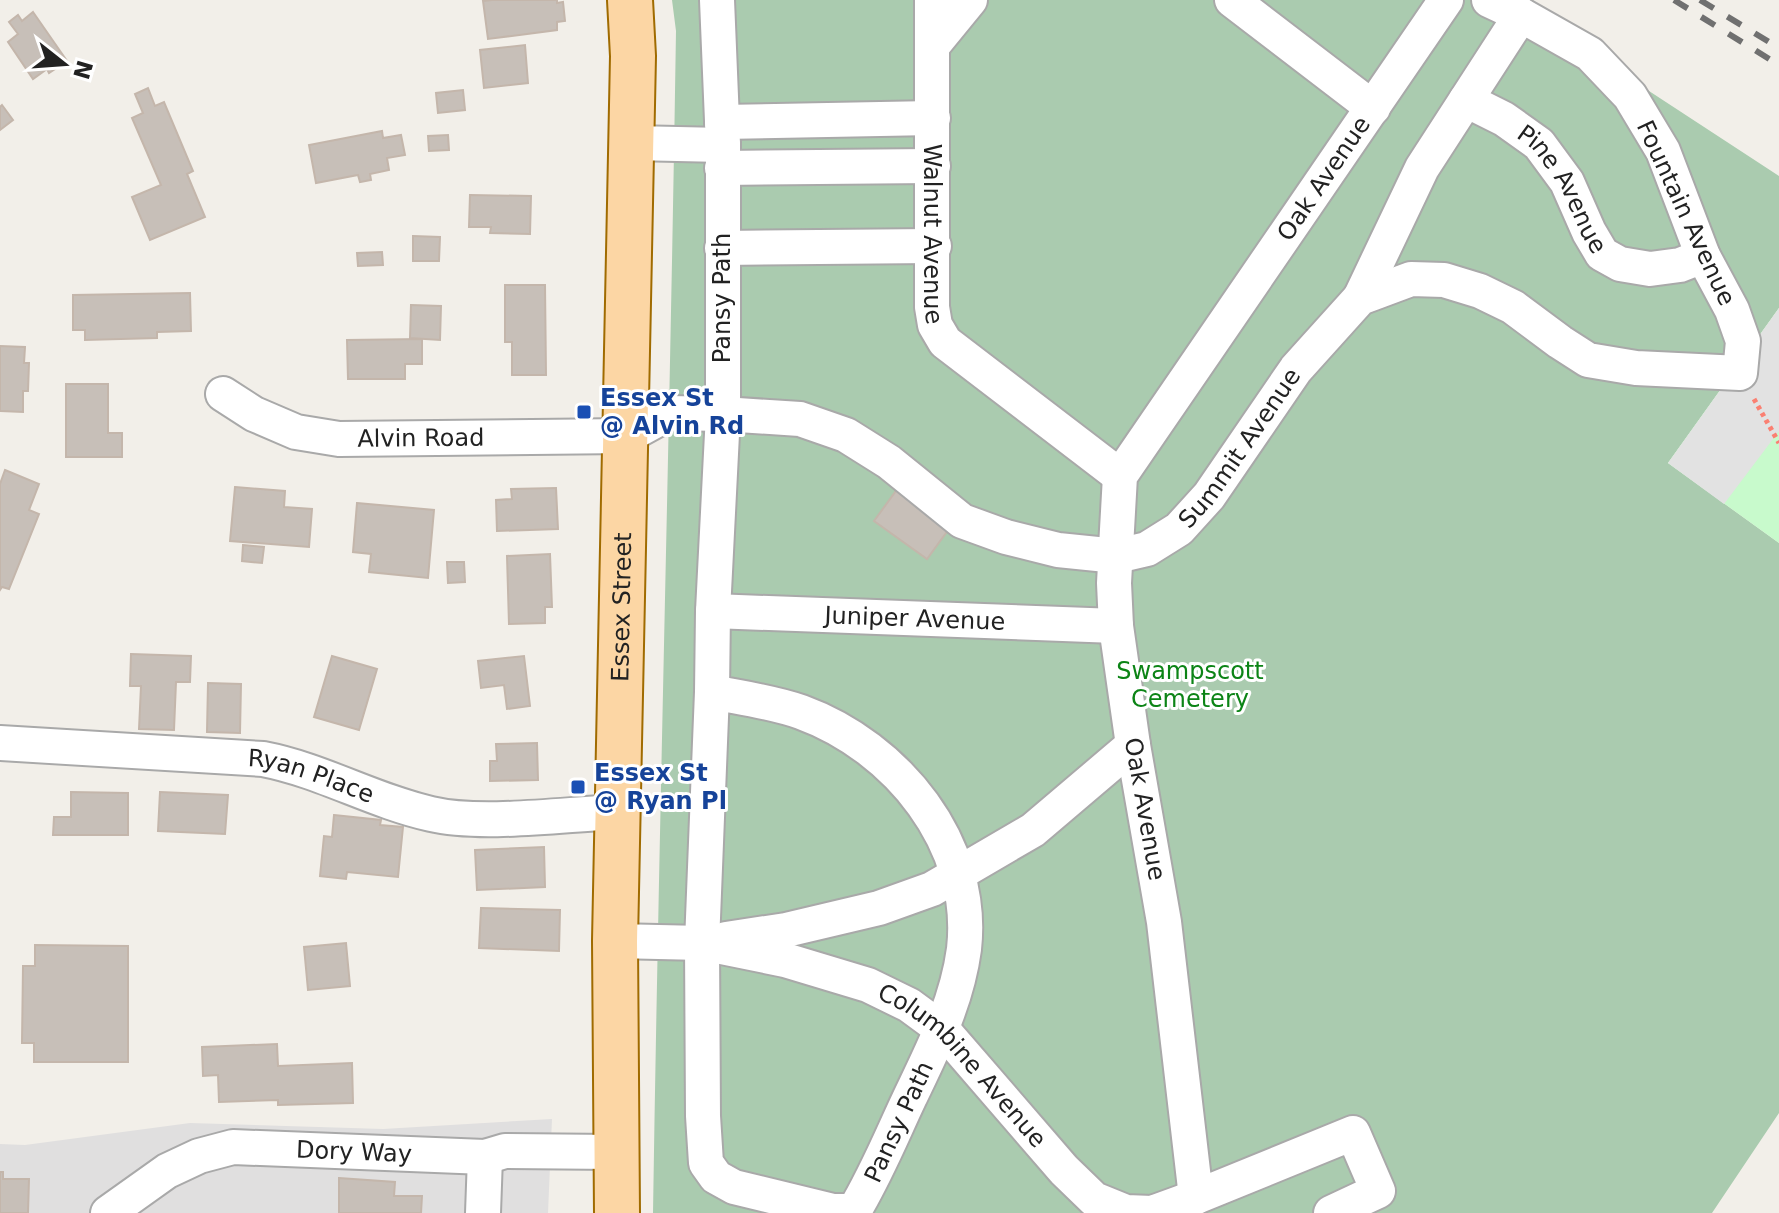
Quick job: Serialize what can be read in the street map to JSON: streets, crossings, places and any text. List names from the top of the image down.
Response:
{
  "streets": {
    "main road": ["Essex Street"],
    "street": [
      "Oak Avenue",
      "Pine Avenue",
      "Fountain Avenue",
      "Walnut Avenue",
      "Pansy Path",
      "Alvin Road",
      "Summit Avenue",
      "Juniper Avenue",
      "Ryan Place",
      "Columbine Avenue",
      "Dory Way"
    ]
  },
  "crossings": [
    ["Oak Avenue", "Walnut Avenue"],
    ["Oak Avenue", "Summit Avenue"],
    ["Oak Avenue", "Juniper Avenue"],
    ["Oak Avenue", "Columbine Avenue"],
    ["Pine Avenue", "Fountain Avenue"],
    ["Fountain Avenue", "Summit Avenue"],
    ["Pansy Path", "Summit Avenue"],
    ["Pansy Path", "Juniper Avenue"],
    ["Pansy Path", "Columbine Avenue"],
    ["Alvin Road", "Summit Avenue"],
    ["Alvin Road", "Essex Street"],
    ["Summit Avenue", "Essex Street"],
    ["Essex Street", "Ryan Place"],
    ["Essex Street", "Columbine Avenue"],
    ["Essex Street", "Dory Way"]
  ],
  "parks": ["Swampscott Cemetery"],
  "places": {
    "transit": ["Essex St @ Alvin Rd", "Essex St @ Ryan Pl"]
  },
  "north": "right"
}
